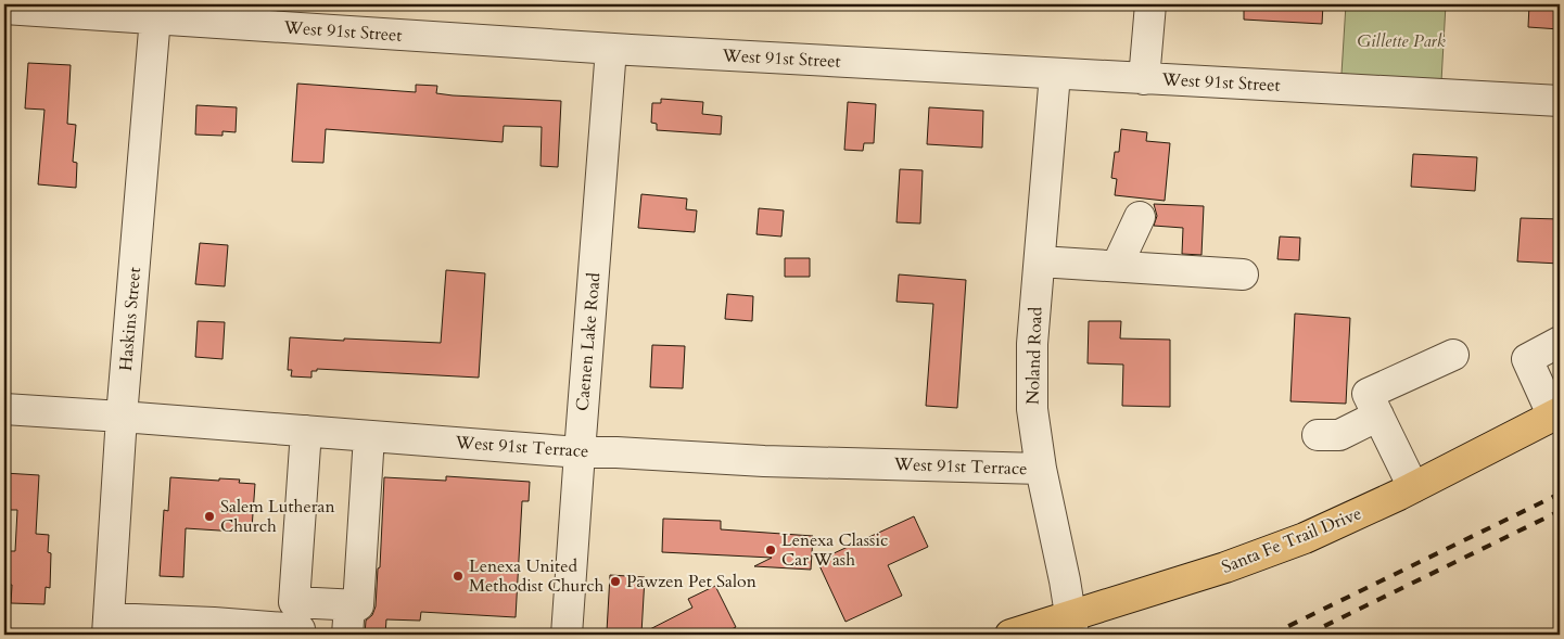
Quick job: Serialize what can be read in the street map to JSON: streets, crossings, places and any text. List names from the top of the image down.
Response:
{
  "streets": {
    "main road": ["Santa Fe Trail Drive"],
    "street": [
      "West 91st Street",
      "Haskins Street",
      "Caenen Lake Road",
      "Noland Road",
      "West 91st Terrace"
    ]
  },
  "crossings": [
    ["West 91st Street", "Haskins Street"],
    ["West 91st Street", "Caenen Lake Road"],
    ["West 91st Street", "Noland Road"],
    ["Haskins Street", "West 91st Terrace"],
    ["Caenen Lake Road", "West 91st Terrace"],
    ["Noland Road", "West 91st Terrace"],
    ["Noland Road", "Santa Fe Trail Drive"]
  ],
  "parks": ["Gillette Park"],
  "places": [
    "Salem Lutheran Church",
    "Lenexa Classic Car Wash",
    "Lenexa United Methodist Church",
    "Pawzen Pet Salon"
  ]
}
